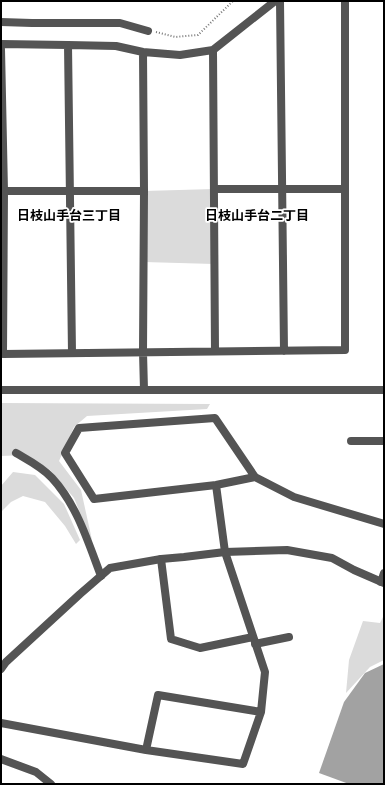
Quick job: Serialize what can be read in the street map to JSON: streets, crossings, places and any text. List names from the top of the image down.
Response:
{
  "districts": ["日枝山手台三丁目", "日枝山手台二丁目"]
}
